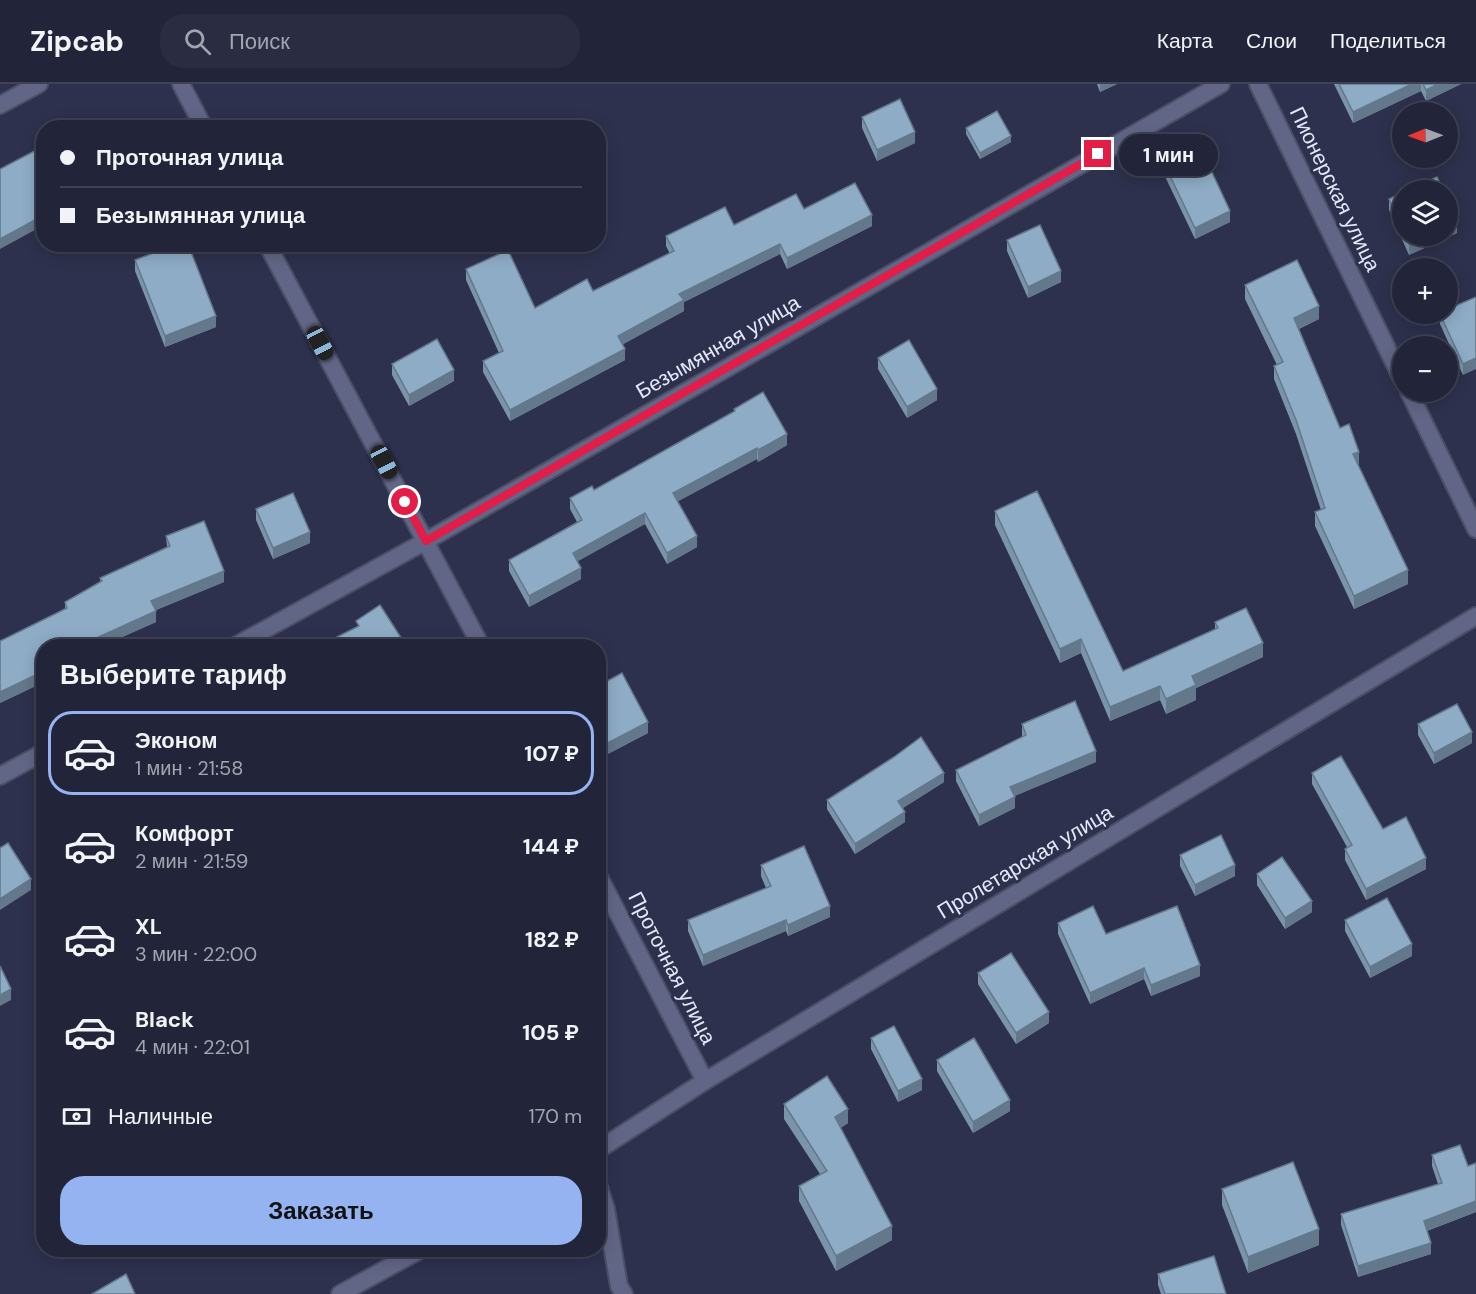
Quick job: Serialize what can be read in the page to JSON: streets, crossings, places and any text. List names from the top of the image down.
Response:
{
  "streets": {
    "street": [
      "Пионерская улица",
      "Безымянная улица",
      "Пролетарская улица",
      "Проточная улица"
    ]
  },
  "crossings": [
    ["Пролетарская улица", "Проточная улица"]
  ],
  "north": "left",
  "page": {
    "header": "Zipcab",
    "search": "Поиск",
    "nav": ["Карта", "Слои", "Поделиться"],
    "map_buttons": ["+", "−"],
    "banner": ["Проточная улица", "Безымянная улица"],
    "bubble": "1 мин",
    "heading": "Выберите тариф",
    "list": [
      {
        "name": "Эконом",
        "note": "1 мин · 21:58",
        "value": "107 ₽"
      },
      {
        "name": "Комфорт",
        "note": "2 мин · 21:59",
        "value": "144 ₽"
      },
      {
        "name": "XL",
        "note": "3 мин · 22:00",
        "value": "182 ₽"
      },
      {
        "name": "Black",
        "note": "4 мин · 22:01",
        "value": "105 ₽"
      }
    ],
    "pay": ["Наличные", "170 m"],
    "buttons": "Заказать"
  }
}
